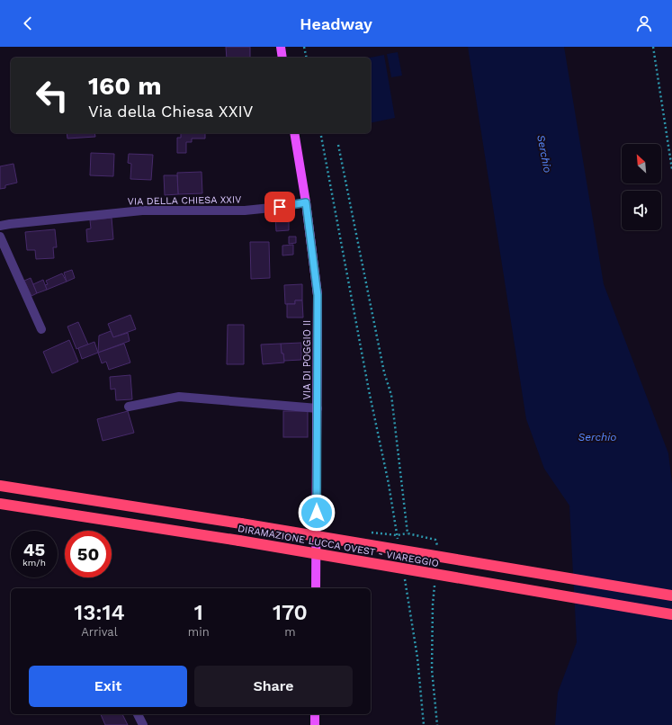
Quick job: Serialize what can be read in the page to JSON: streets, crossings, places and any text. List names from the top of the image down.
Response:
{
  "streets": {
    "highway": ["DIRAMAZIONE LUCCA OVEST - VIAREGGIO"],
    "main road": ["VIA DI POGGIO II"],
    "street": ["VIA DELLA CHIESA XXIV"]
  },
  "crossings": [
    ["VIA DELLA CHIESA XXIV", "VIA DI POGGIO II"]
  ],
  "water": ["Serchio"],
  "north": "top left",
  "page": {
    "header": "Headway",
    "turn": ["160 m", "Via della Chiesa XXIV"],
    "speed": "45 km/h",
    "limit": "50",
    "eta": [
      "13:14",
      "Arrival",
      "1",
      "min",
      "170",
      "m"
    ],
    "buttons": ["Exit", "Share"]
  }
}
